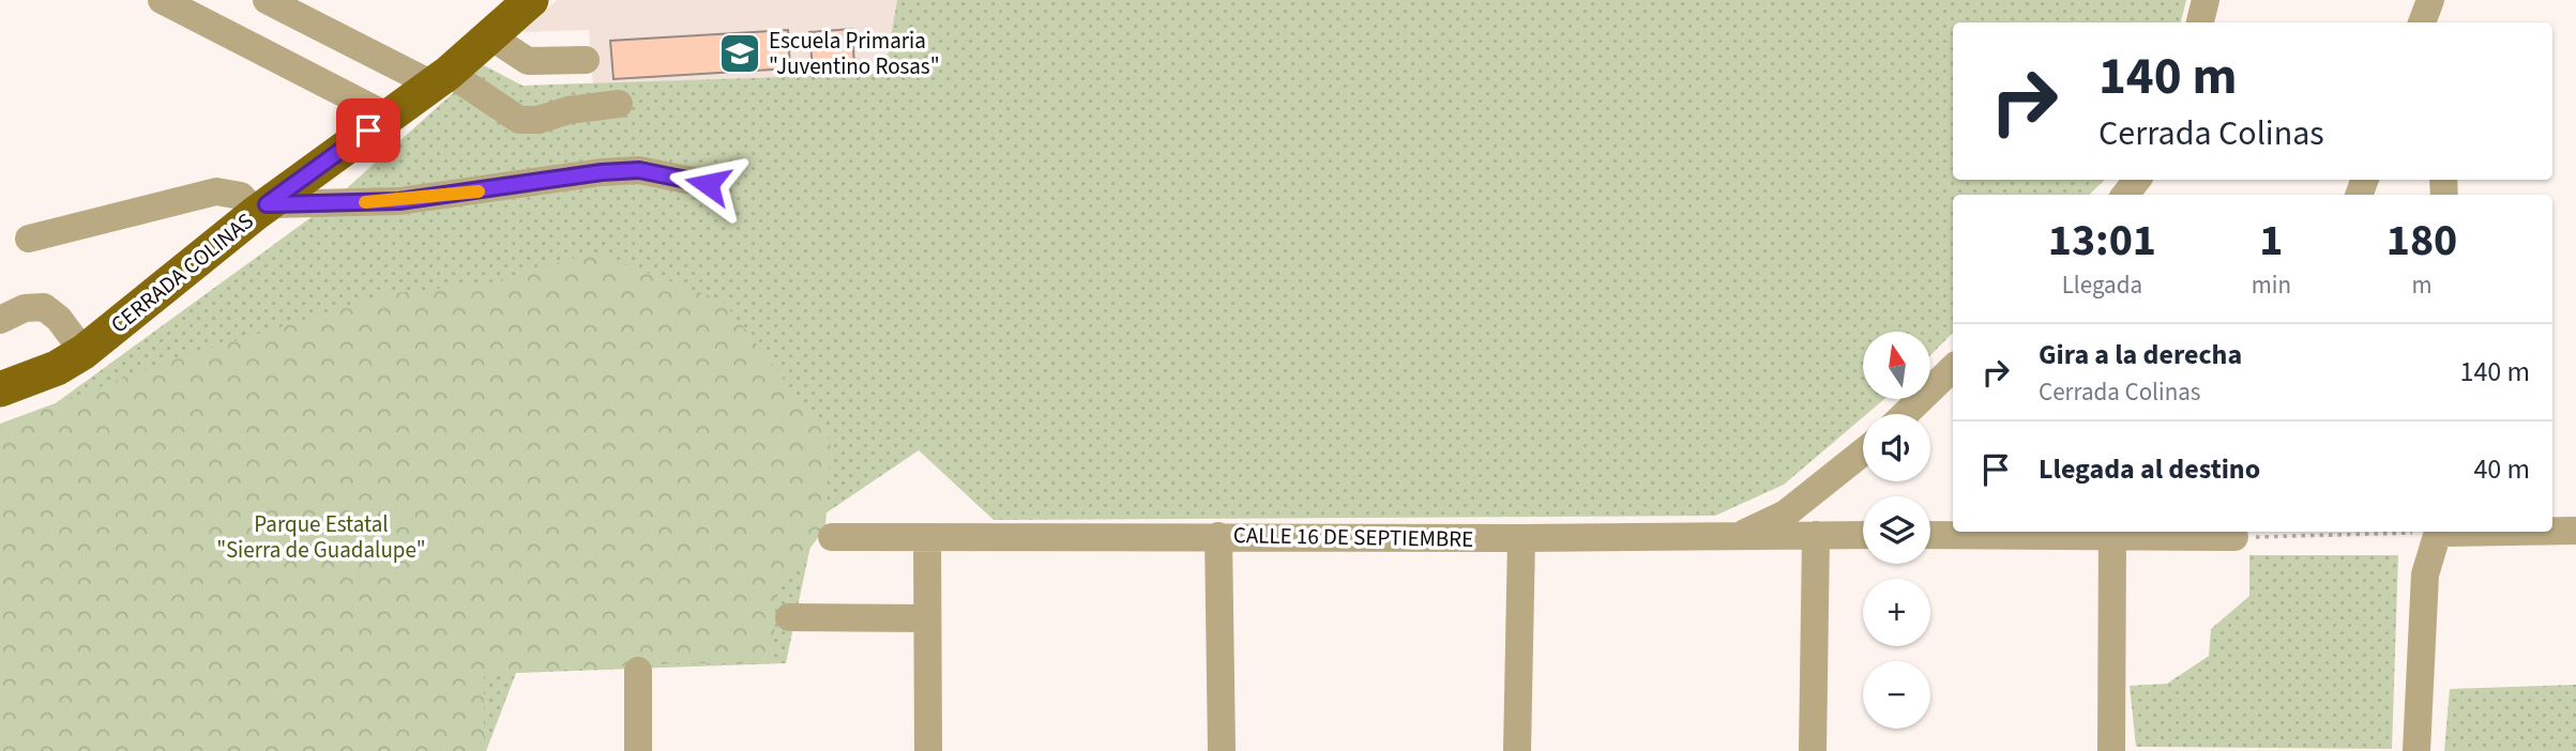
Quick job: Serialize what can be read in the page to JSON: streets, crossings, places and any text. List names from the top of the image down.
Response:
{
  "streets": {
    "main road": ["CERRADA COLINAS"],
    "street": ["CALLE 16 DE SEPTIEMBRE"]
  },
  "parks": ["Parque Estatal \"Sierra de Guadalupe\""],
  "places": {
    "school or university": ["Escuela Primaria \"Juventino Rosas\""]
  },
  "north": "top",
  "page": {
    "turn": ["140 m", "Cerrada Colinas"],
    "eta": [
      "13:01",
      "Llegada",
      "1",
      "min",
      "180",
      "m"
    ],
    "list": [
      {
        "name": "Gira a la derecha",
        "note": "Cerrada Colinas",
        "value": "140 m"
      },
      {
        "name": "Llegada al destino",
        "value": "40 m"
      }
    ],
    "map_buttons": ["+", "−"]
  }
}
